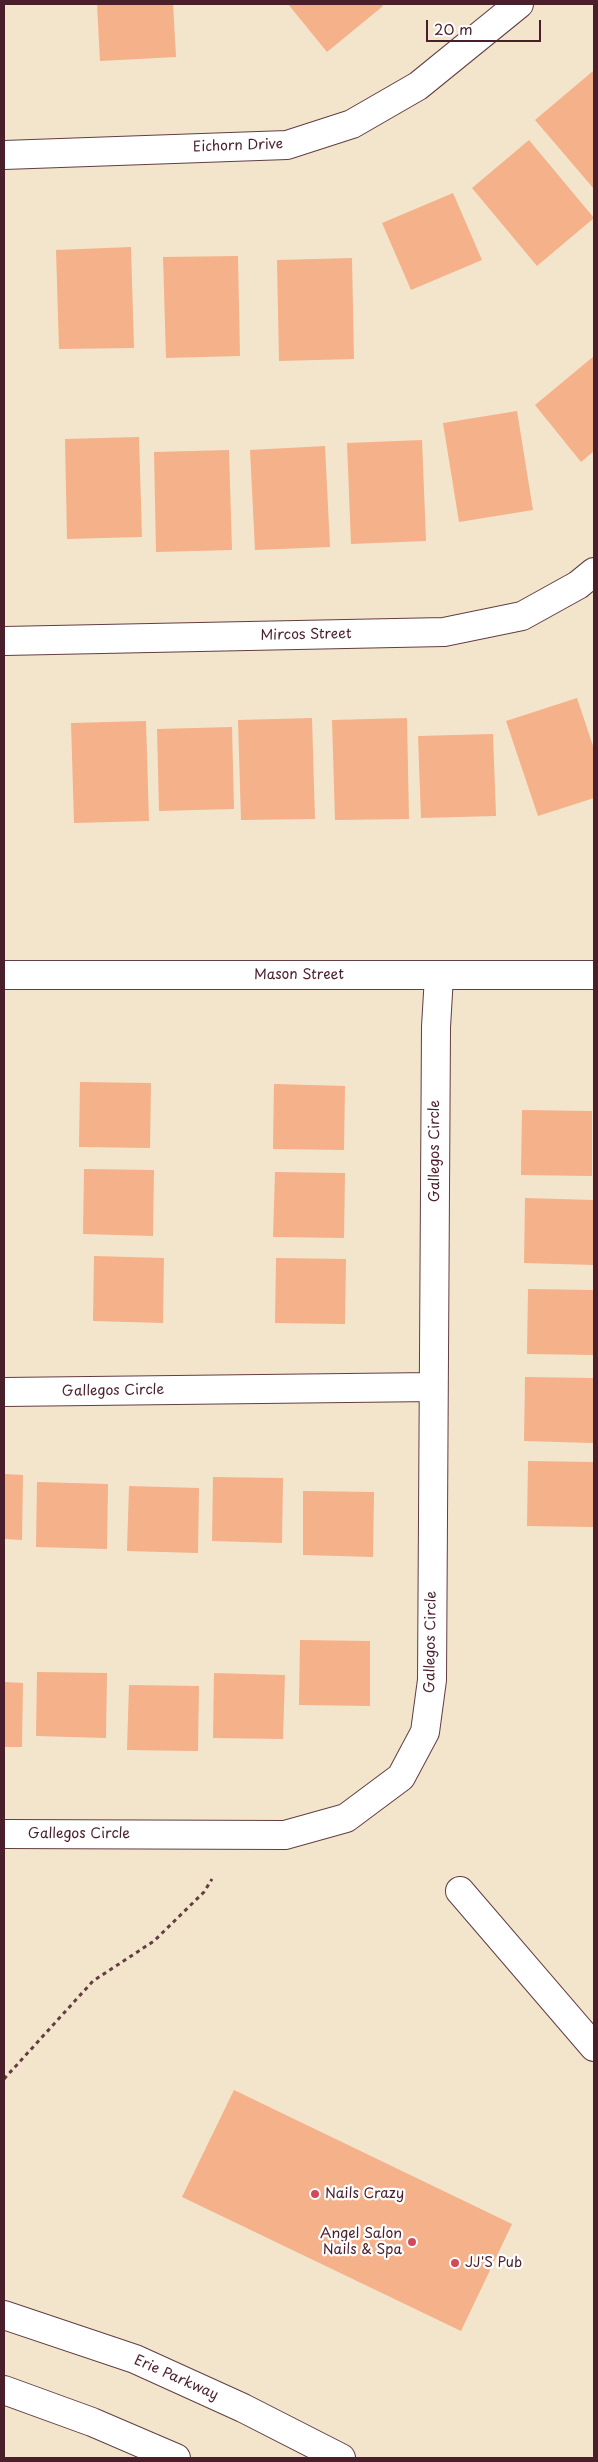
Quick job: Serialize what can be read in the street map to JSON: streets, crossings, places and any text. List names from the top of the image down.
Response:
{
  "streets": {
    "street": [
      "Eichorn Drive",
      "Mircos Street",
      "Mason Street",
      "Gallegos Circle",
      "Erie Parkway"
    ]
  },
  "crossings": [
    ["Mason Street", "Gallegos Circle"]
  ],
  "places": ["Nails Crazy", "Angel Salon Nails & Spa", "JJ'S Pub"],
  "scale_bar": "20 m"
}
